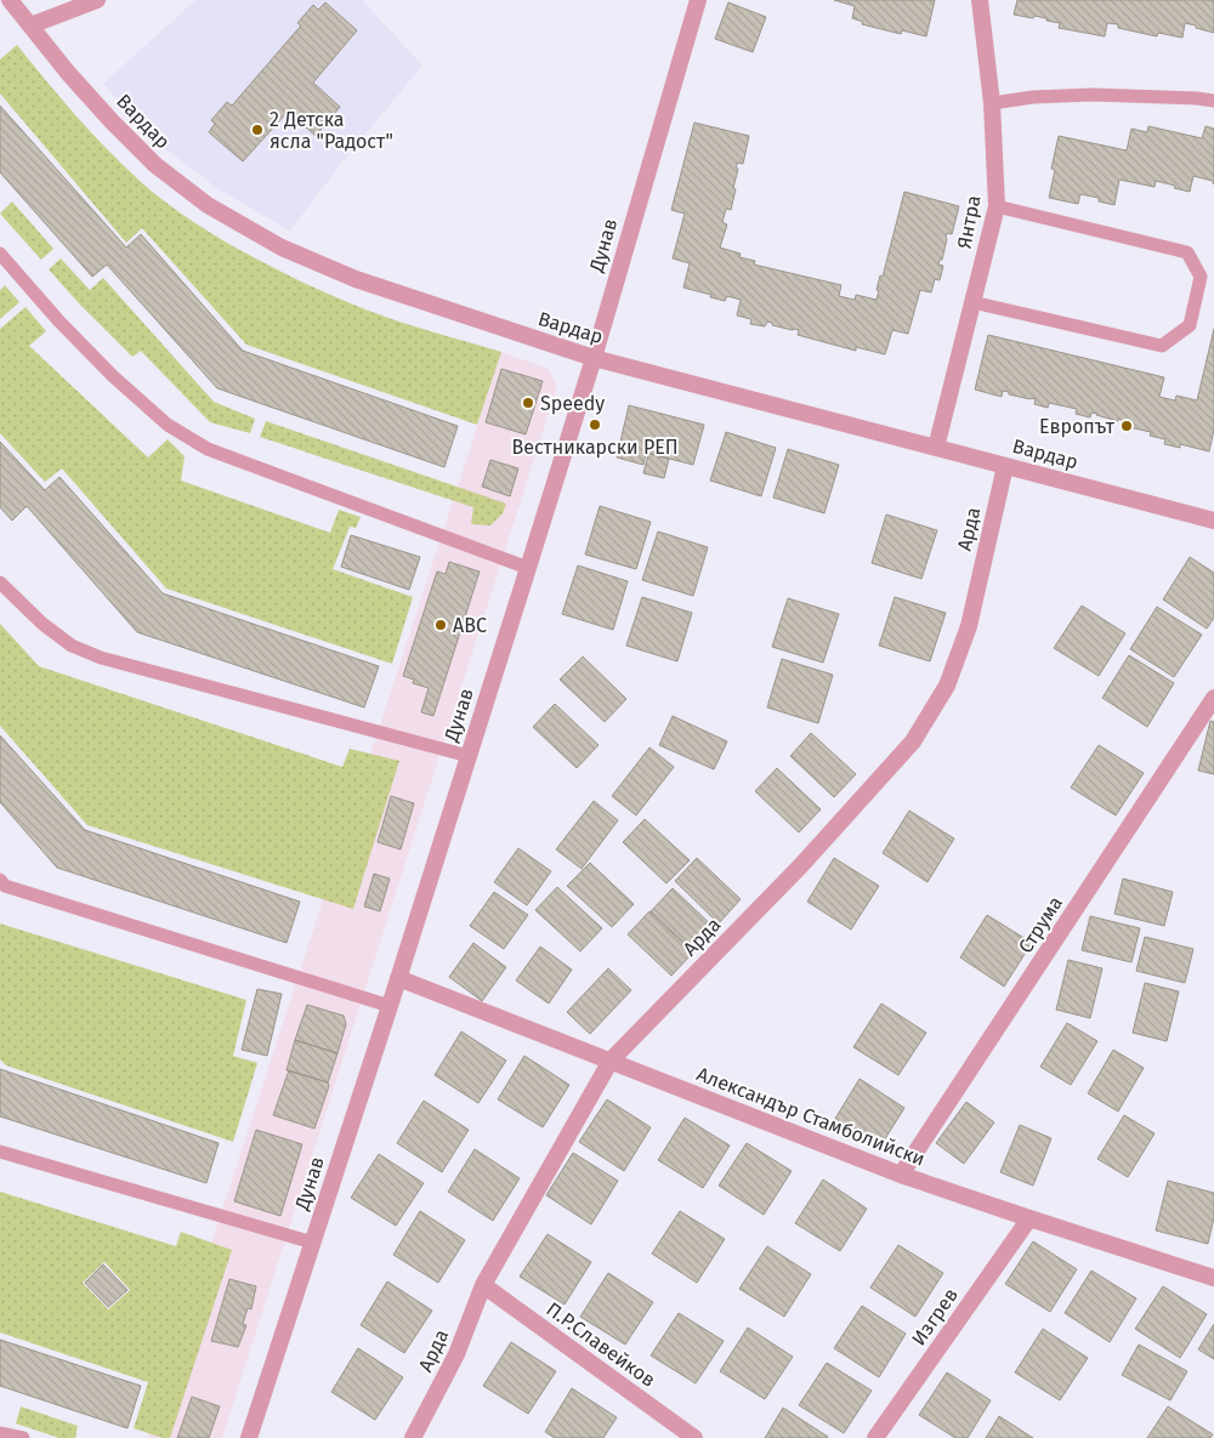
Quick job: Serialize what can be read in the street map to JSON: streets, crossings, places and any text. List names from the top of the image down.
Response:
{
  "streets": {
    "street": [
      "Вардар",
      "Янтра",
      "Дунав",
      "Арда",
      "Струма",
      "Александър Стамболийски",
      "Изгрев",
      "П.Р.Славейков"
    ]
  },
  "crossings": [
    ["Вардар", "Янтра"],
    ["Вардар", "Дунав"],
    ["Вардар", "Арда"],
    ["Дунав", "Александър Стамболийски"],
    ["Арда", "Александър Стамболийски"],
    ["Арда", "П.Р.Славейков"],
    ["Струма", "Александър Стамболийски"],
    ["Александър Стамболийски", "Изгрев"]
  ],
  "places": [
    "2 Детска ясла \"Радост\"",
    "Speedy",
    "Вестникарски РЕП",
    "Европът",
    "ABC"
  ]
}
